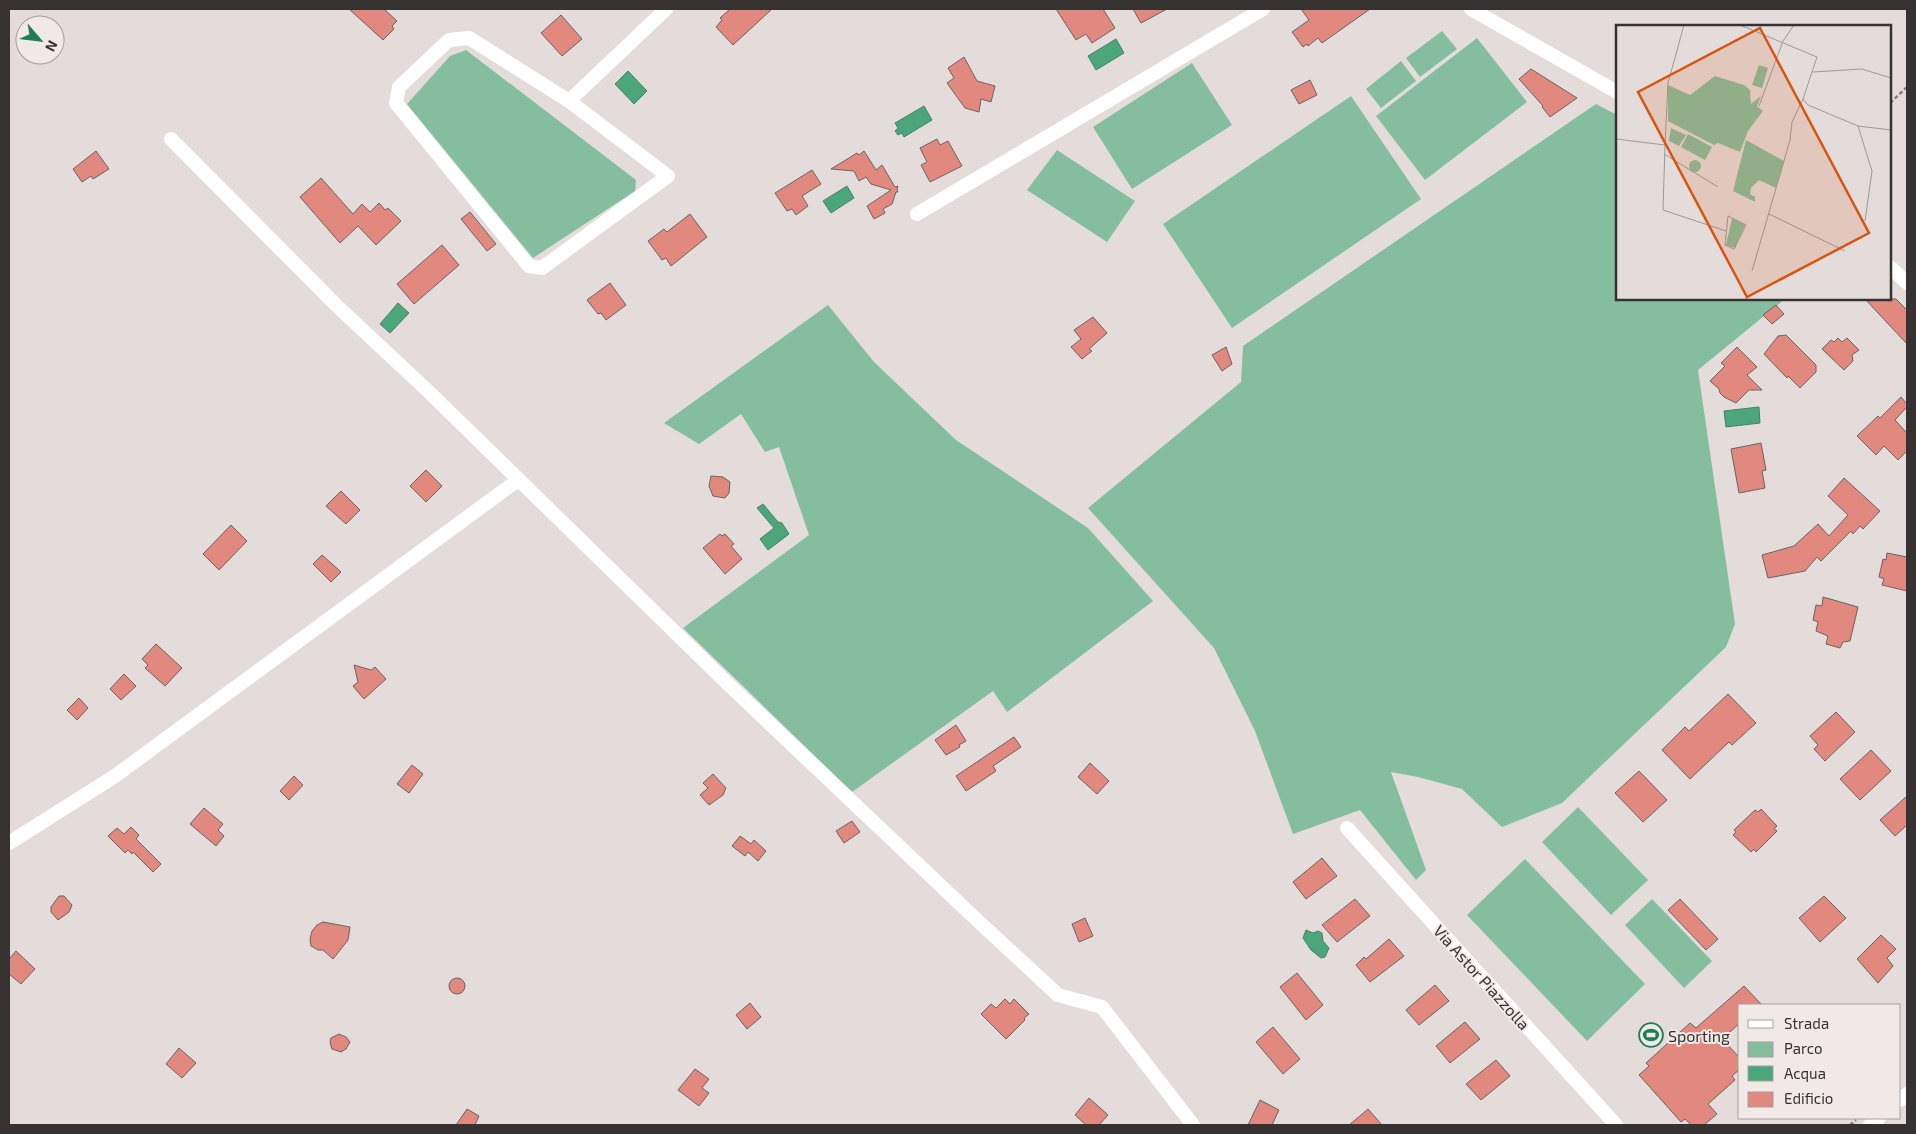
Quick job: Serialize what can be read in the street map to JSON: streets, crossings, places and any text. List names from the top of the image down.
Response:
{
  "streets": {
    "street": ["Via Astor Piazzolla"]
  },
  "places": {
    "sports": ["Sporting"]
  },
  "legend": [
    "Strada",
    "Parco",
    "Acqua",
    "Edificio"
  ],
  "north": "bottom right"
}
